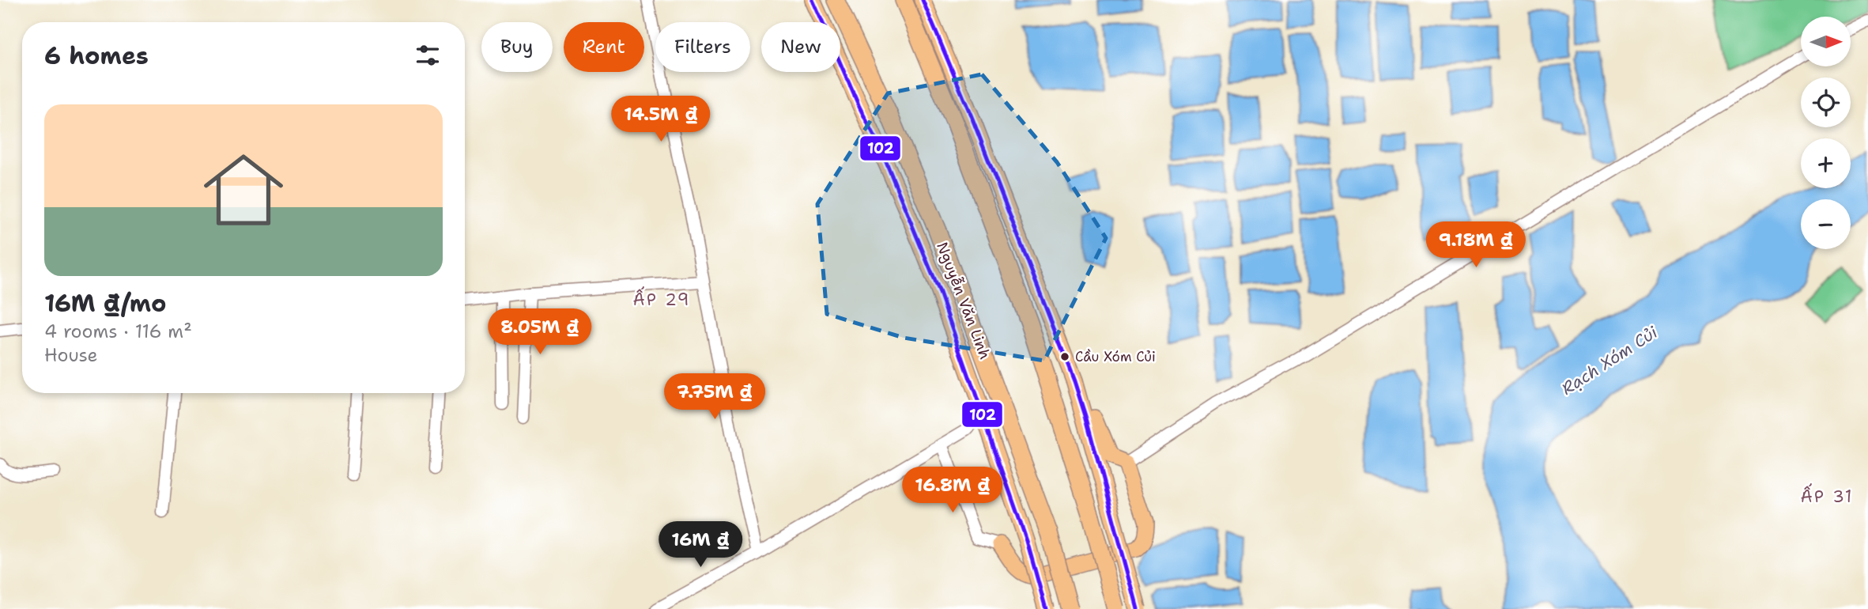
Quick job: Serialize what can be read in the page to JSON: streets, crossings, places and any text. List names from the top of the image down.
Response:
{
  "streets": {
    "highway": ["Nguyễn Văn Linh"]
  },
  "districts": ["ẤP 29", "ẤP 31"],
  "water": ["Rạch Xóm Củi"],
  "places": ["Cầu Xóm Củi"],
  "lines": ["transit line 102"],
  "north": "right",
  "page": {
    "map_buttons": ["+", "−"],
    "chip": [
      "Buy",
      "Rent",
      "Filters",
      "New"
    ],
    "heading": "6 homes",
    "list": [
      {
        "name": "16M ₫/mo",
        "note": "4 rooms · 116 m² · House"
      }
    ],
    "price": [
      "14.5M ₫",
      "9.18M ₫",
      "8.05M ₫",
      "7.75M ₫",
      "16.8M ₫",
      "16M ₫"
    ]
  }
}
